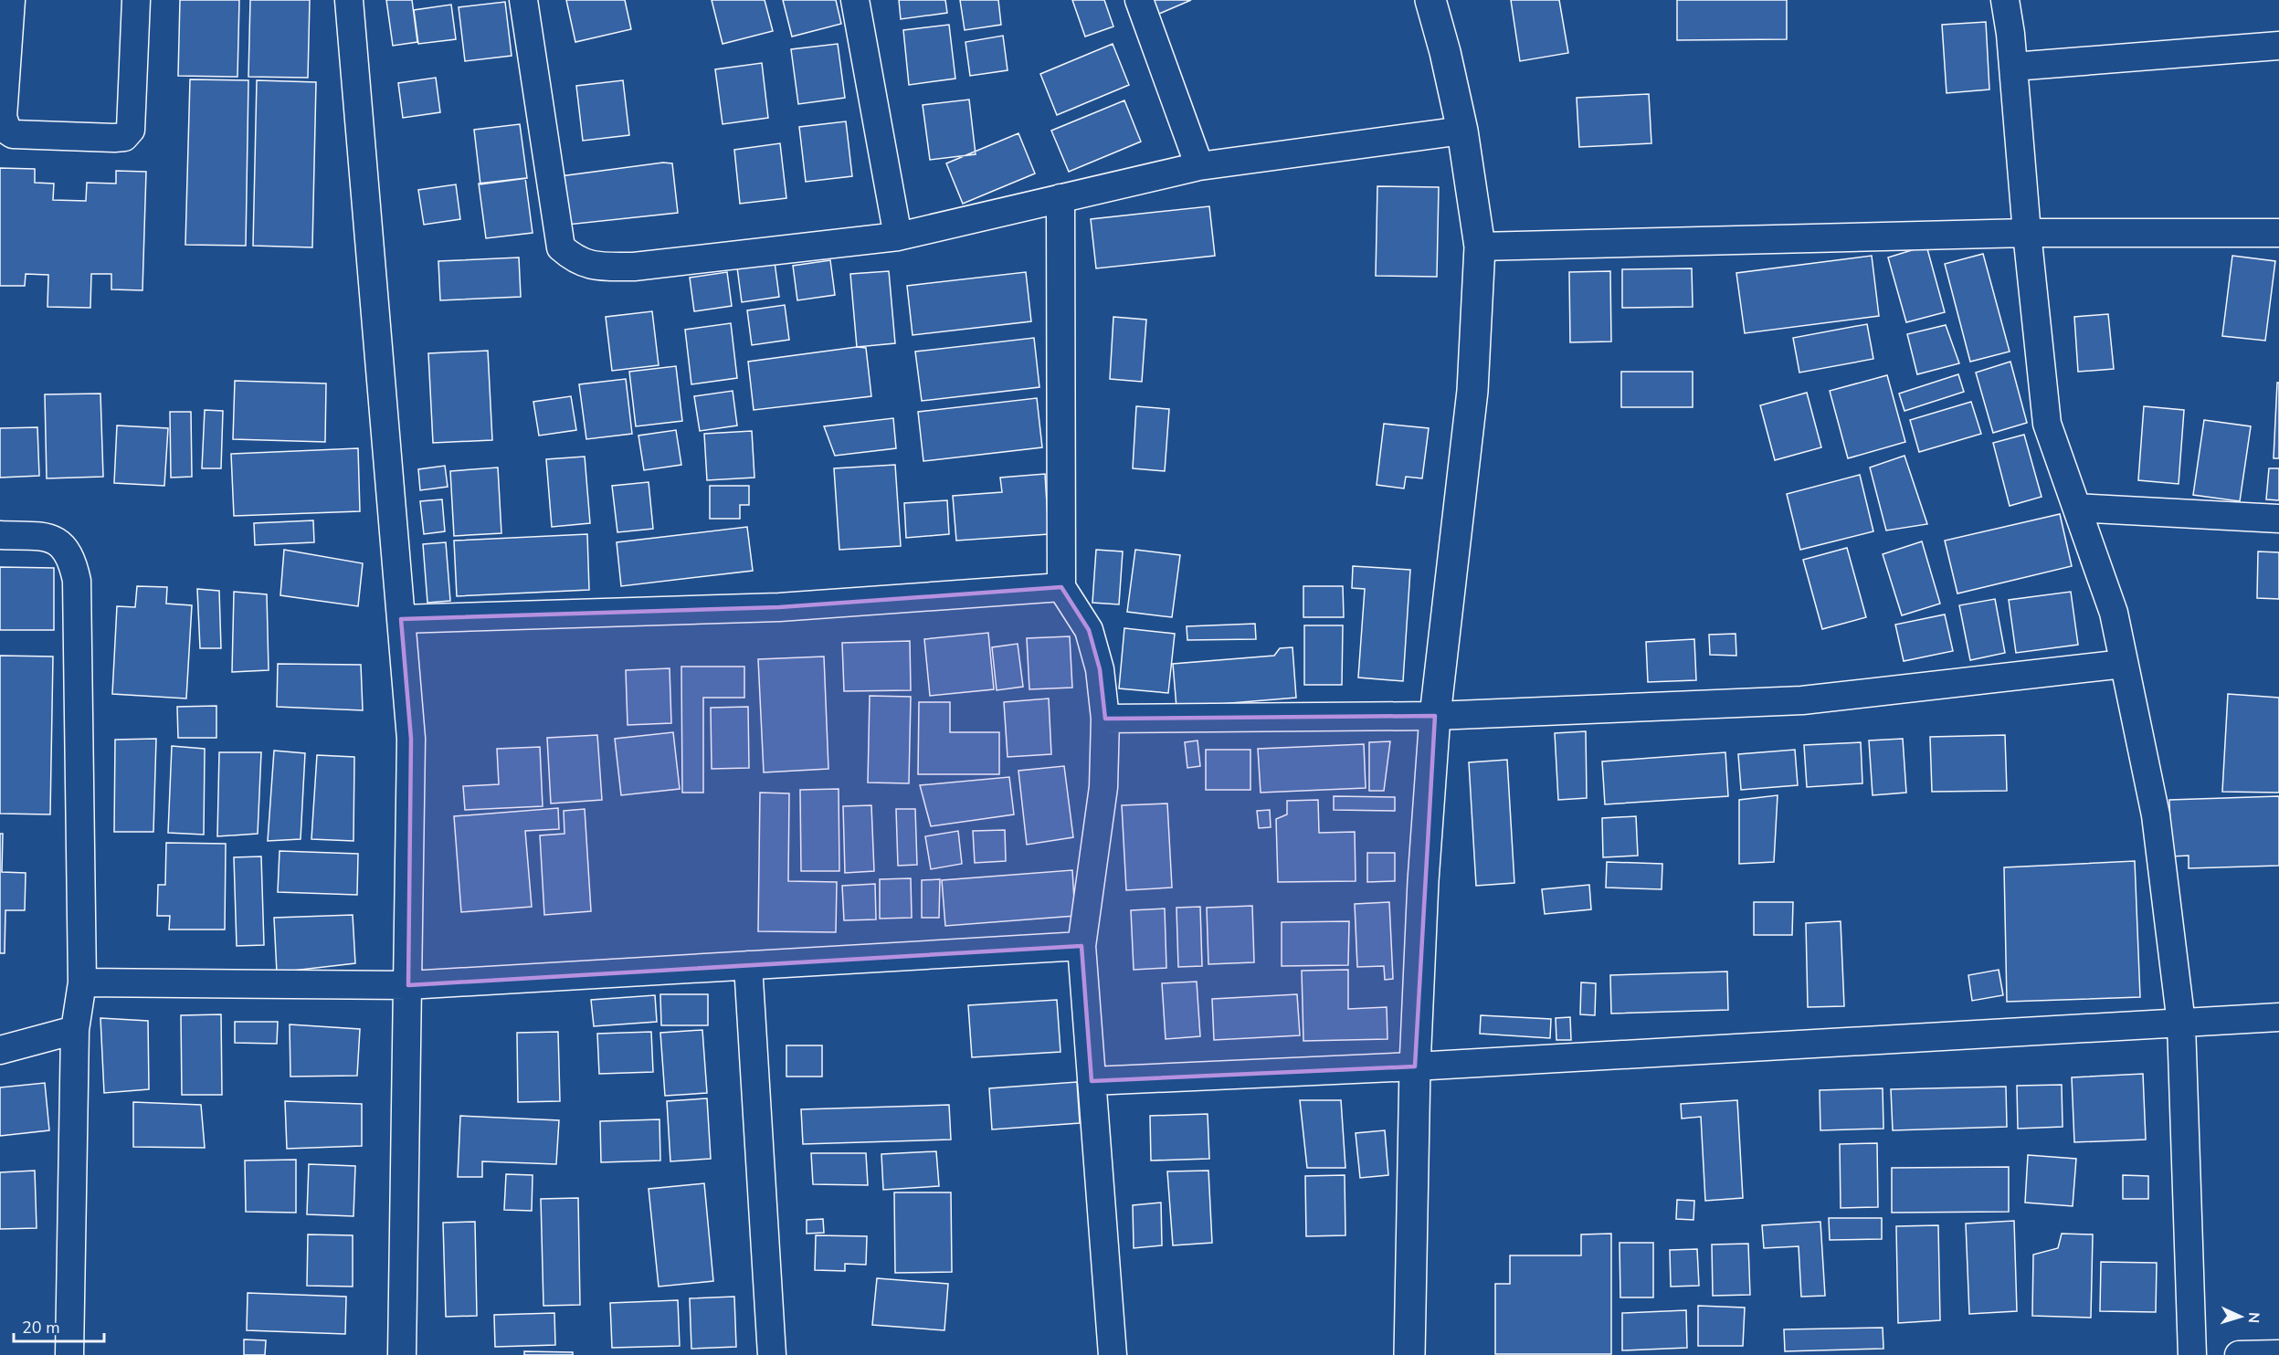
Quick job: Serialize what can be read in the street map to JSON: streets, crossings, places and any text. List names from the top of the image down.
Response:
{
  "scale_bar": "20 m",
  "north": "right"
}
